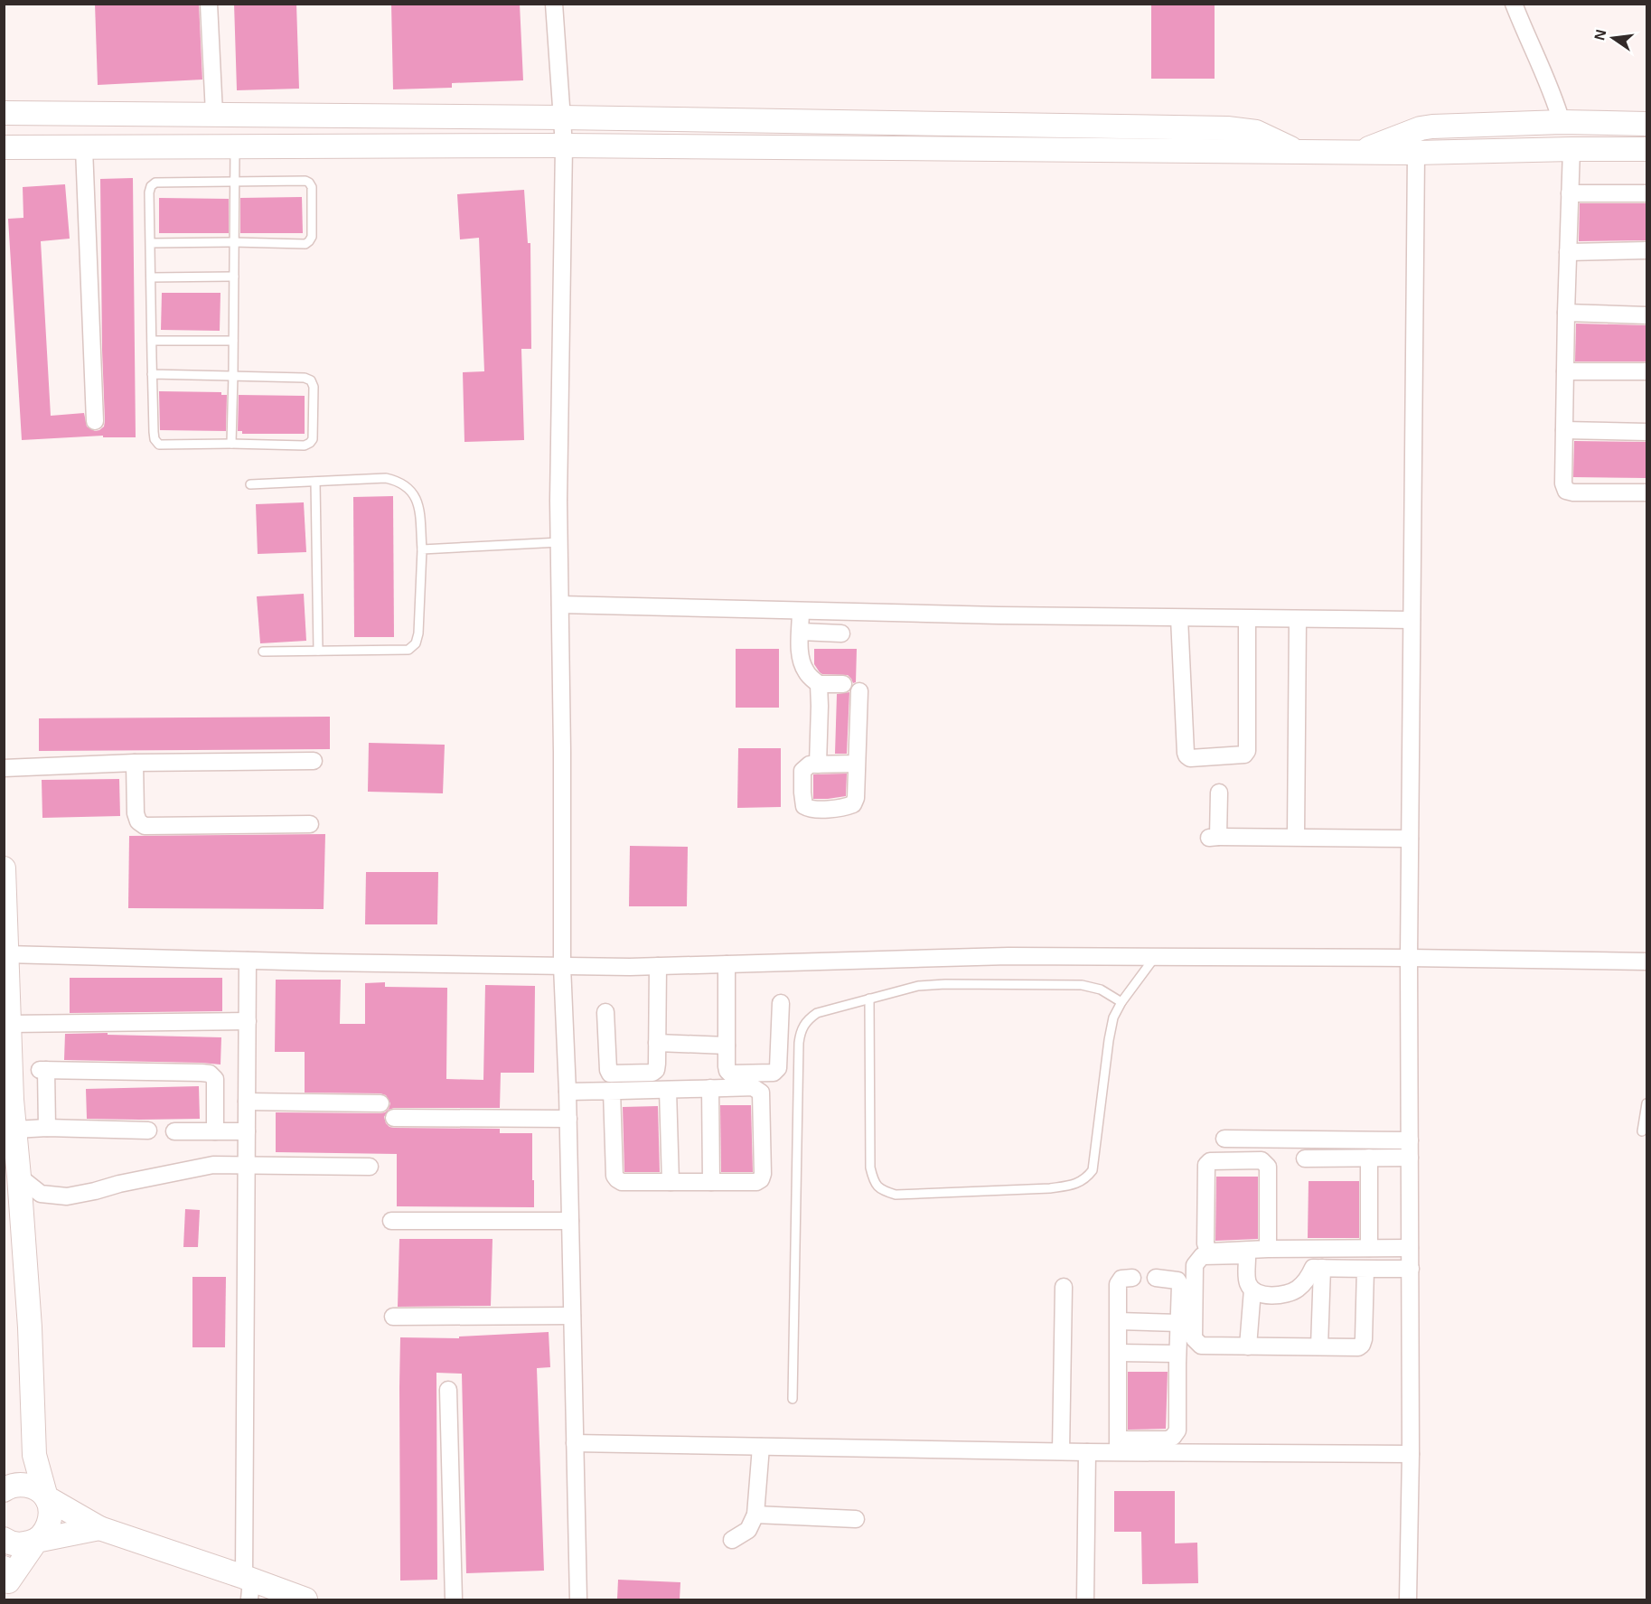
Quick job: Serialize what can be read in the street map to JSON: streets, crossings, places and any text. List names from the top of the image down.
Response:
{
  "north": "left"
}
